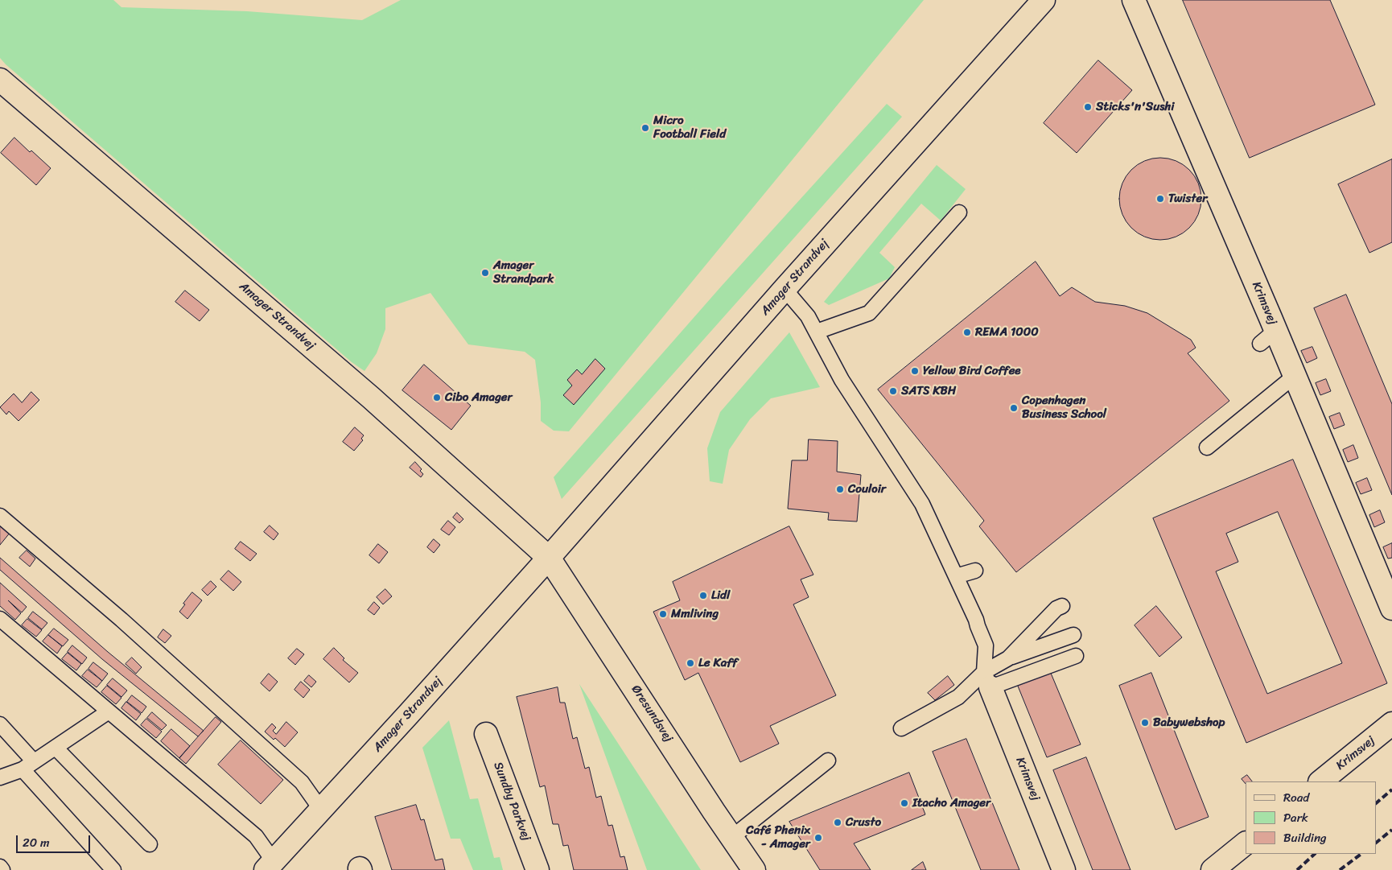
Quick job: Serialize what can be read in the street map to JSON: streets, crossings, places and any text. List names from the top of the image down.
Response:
{
  "streets": {
    "street": [
      "Amager Strandvej",
      "Krimsvej",
      "Øresundsvej",
      "Sundby Parkvej"
    ]
  },
  "crossings": [
    ["Amager Strandvej", "Øresundsvej"]
  ],
  "places": [
    "Sticks'n'Sushi",
    "Micro Football Field",
    "Twister",
    "Amager Strandpark",
    "REMA 1000",
    "Yellow Bird Coffee",
    "SATS KBH",
    "Cibo Amager",
    "Copenhagen Business School",
    "Couloir",
    "Lidl",
    "Mmliving",
    "Le Kaff",
    "Babywebshop",
    "Itacho Amager",
    "Crusto",
    "Café Phenix - Amager"
  ],
  "legend": ["Road", "Park", "Building"],
  "scale_bar": "20 m"
}
